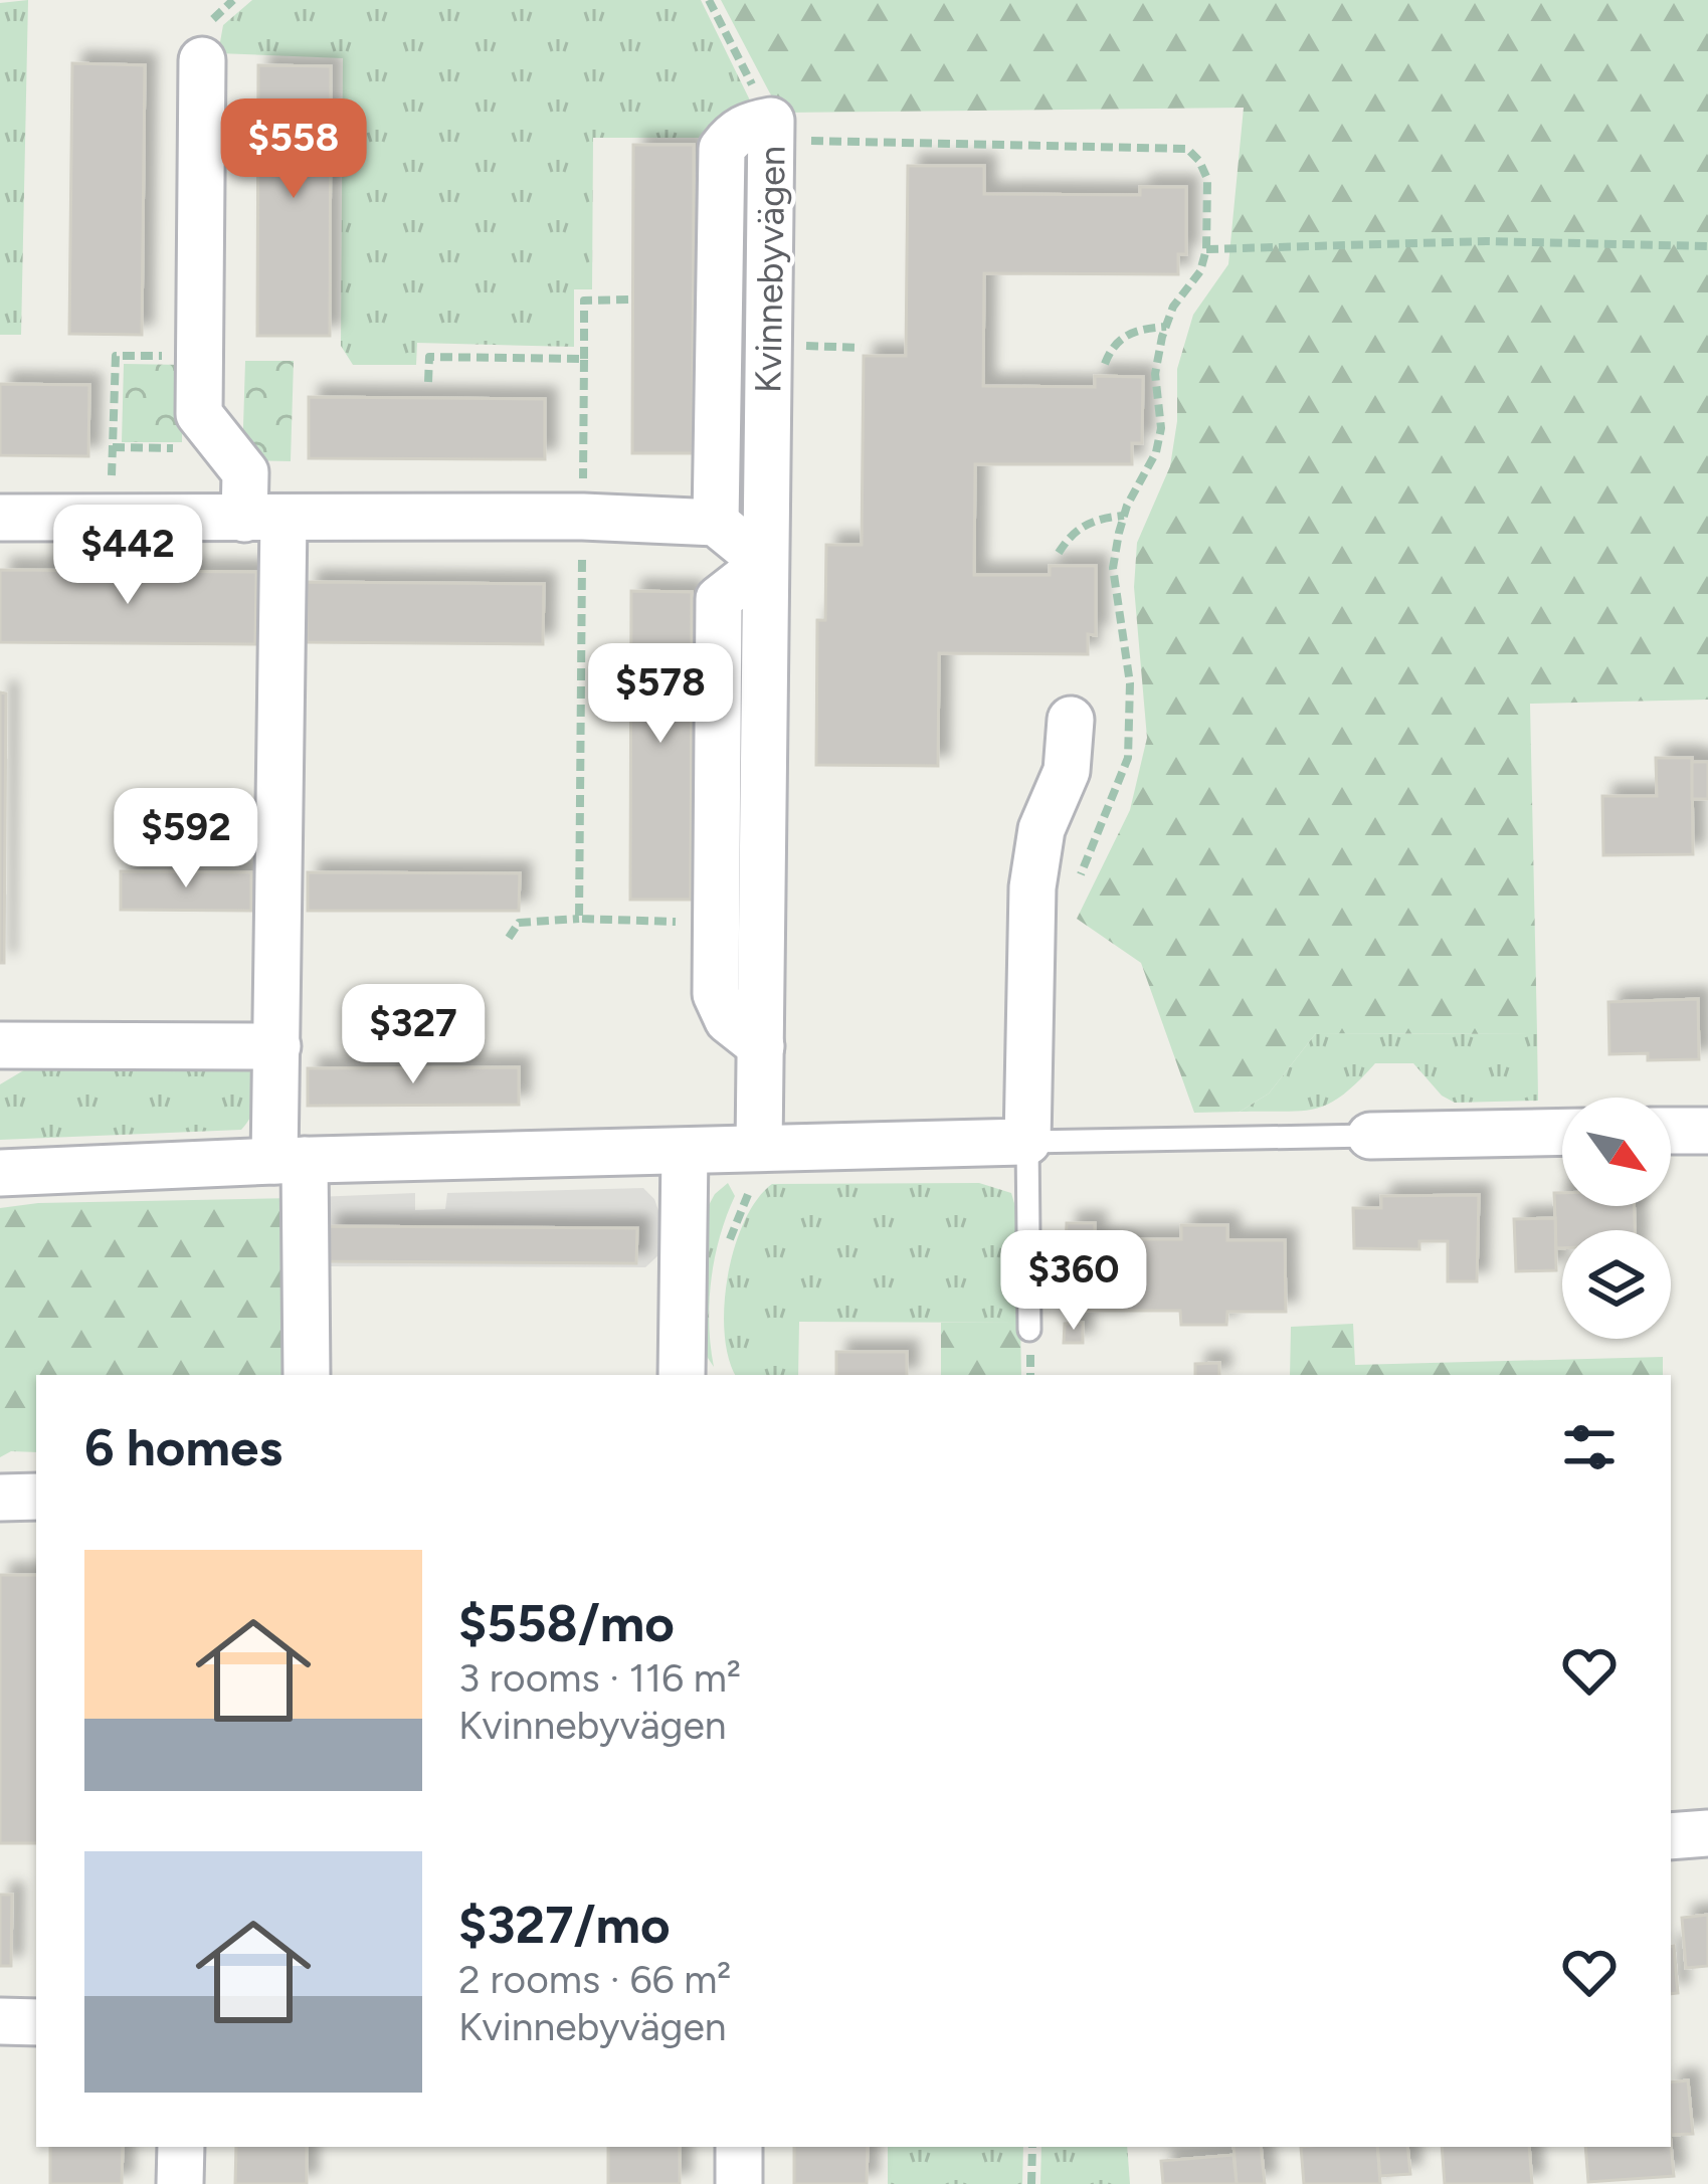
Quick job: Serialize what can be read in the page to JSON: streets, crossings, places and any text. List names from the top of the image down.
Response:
{
  "streets": {
    "street": ["Kvinnebyvägen"]
  },
  "north": "bottom right",
  "page": {
    "price": [
      "$558",
      "$442",
      "$578",
      "$592",
      "$327",
      "$360"
    ],
    "heading": "6 homes",
    "list": [
      {
        "name": "$558/mo",
        "note": "3 rooms · 116 m² · Kvinnebyvägen"
      },
      {
        "name": "$327/mo",
        "note": "2 rooms · 66 m² · Kvinnebyvägen"
      }
    ]
  }
}
